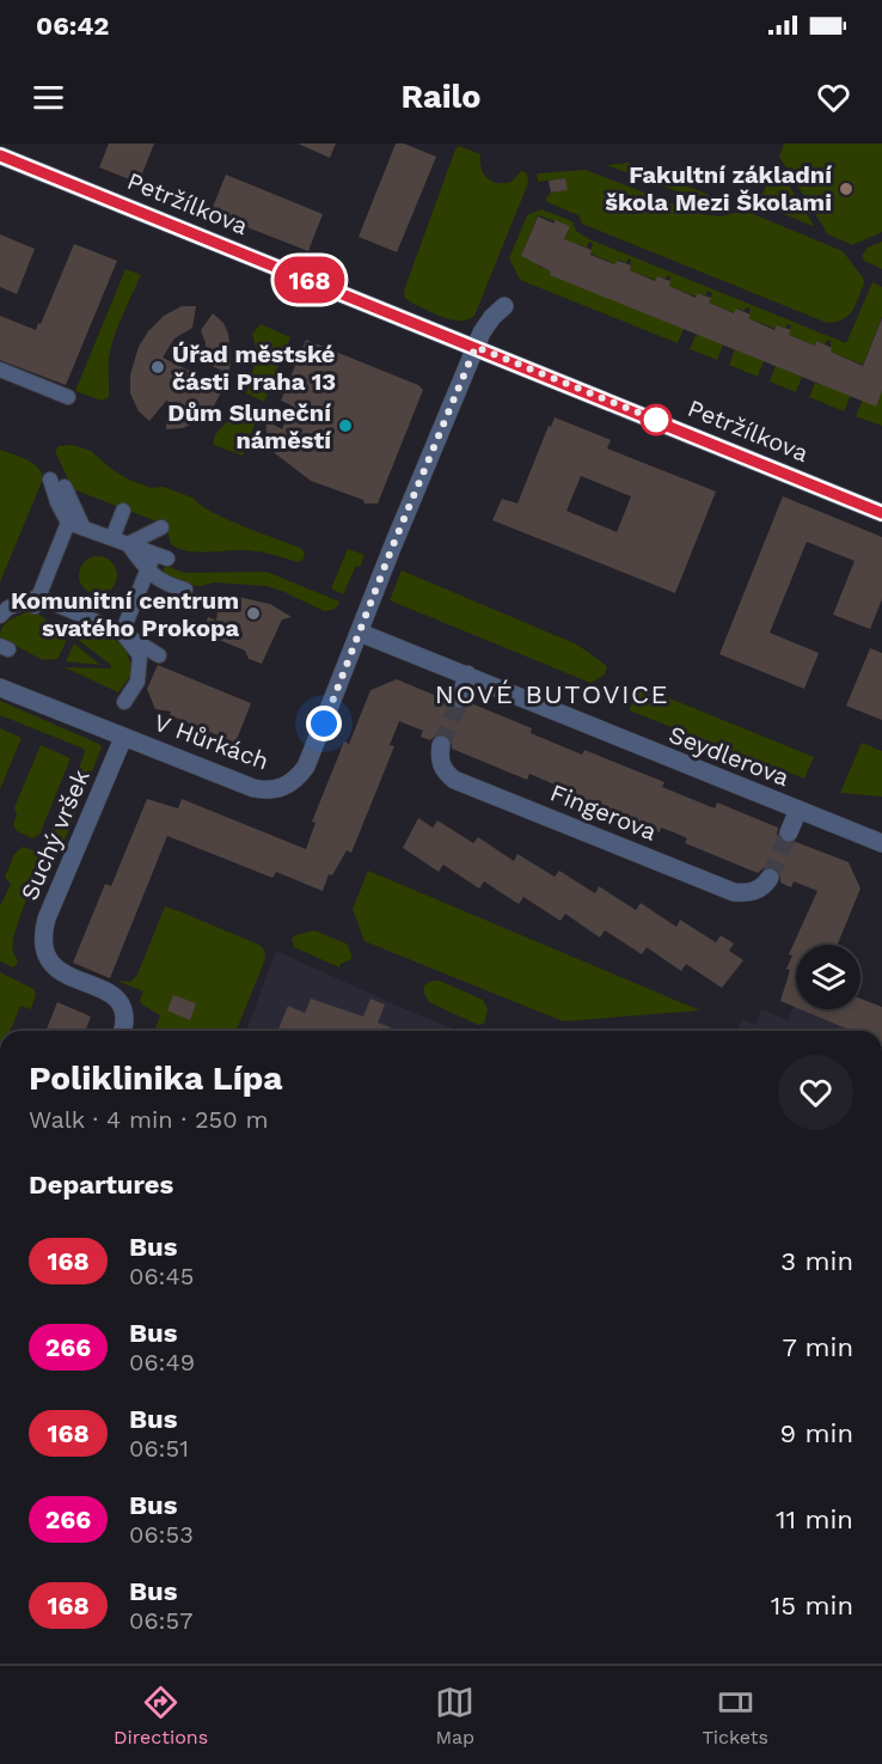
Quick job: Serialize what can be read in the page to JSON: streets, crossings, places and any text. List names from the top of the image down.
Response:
{
  "streets": {
    "street": [
      "Petržílkova",
      "V Hůrkách",
      "Seydlerova",
      "Fingerova",
      "Suchý vršek"
    ]
  },
  "crossings": [
    ["V Hůrkách", "Seydlerova"],
    ["V Hůrkách", "Suchý vršek"]
  ],
  "districts": ["NOVÉ BUTOVICE"],
  "places": [
    "Fakultní základní škola Mezi Školami",
    "Úřad městské části Praha 13",
    "Dům Sluneční náměstí",
    "Komunitní centrum svatého Prokopa"
  ],
  "lines": ["bus line 168"],
  "page": {
    "status": "06:42",
    "header": "Railo",
    "on_map": "168",
    "heading": [
      ["Poliklinika Lípa", "Walk · 4 min · 250 m"],
      "Departures"
    ],
    "list": [
      {
        "mark": "168",
        "name": "Bus",
        "note": "06:45",
        "value": "3 min"
      },
      {
        "mark": "266",
        "name": "Bus",
        "note": "06:49",
        "value": "7 min"
      },
      {
        "mark": "168",
        "name": "Bus",
        "note": "06:51",
        "value": "9 min"
      },
      {
        "mark": "266",
        "name": "Bus",
        "note": "06:53",
        "value": "11 min"
      },
      {
        "mark": "168",
        "name": "Bus",
        "note": "06:57",
        "value": "15 min"
      }
    ],
    "tabs": ["Directions", "Map", "Tickets"]
  }
}
